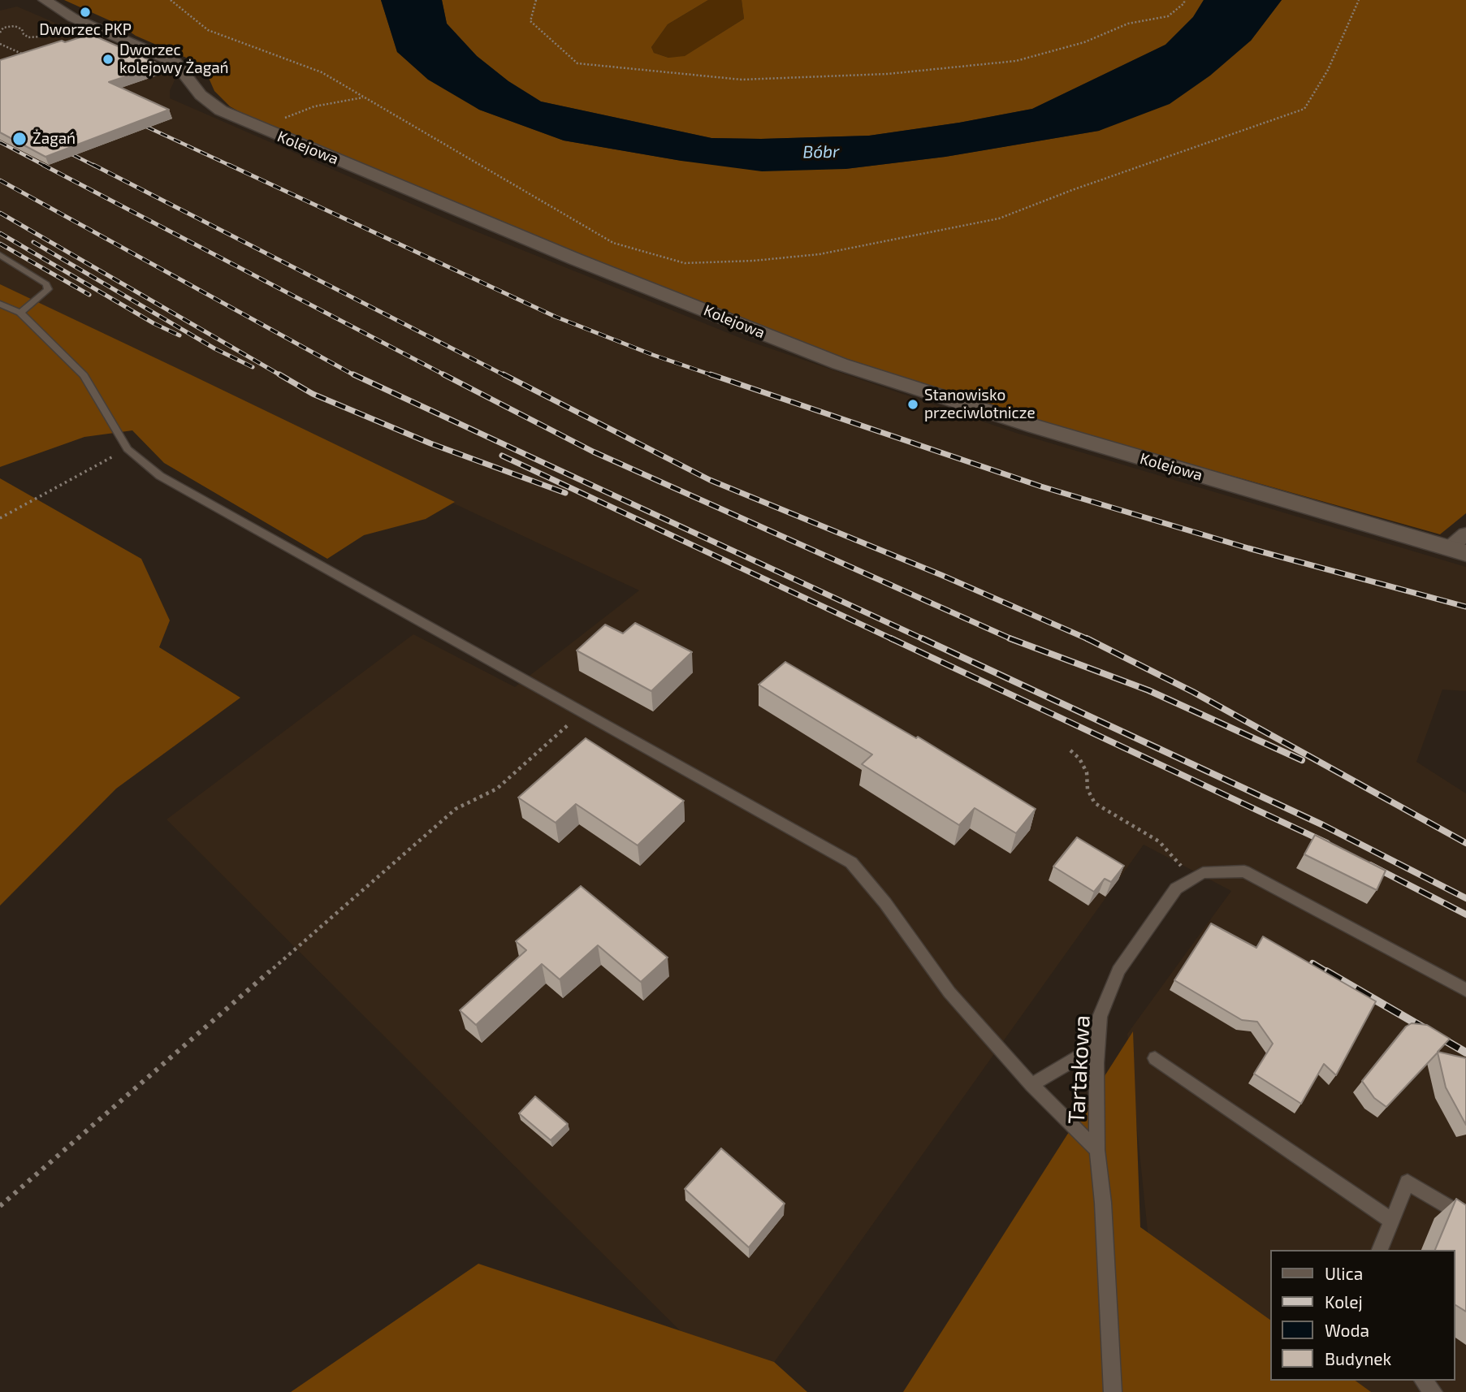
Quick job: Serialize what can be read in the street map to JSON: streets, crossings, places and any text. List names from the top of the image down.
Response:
{
  "streets": {
    "street": ["Kolejowa"],
    "lane": ["Tartakowa"]
  },
  "water": ["Bóbr"],
  "places": [
    "Dworzec PKP",
    "Dworzec kolejowy Żagań",
    "Żagań",
    "Stanowisko przeciwlotnicze"
  ],
  "legend": [
    "Ulica",
    "Kolej",
    "Woda",
    "Budynek"
  ]
}
